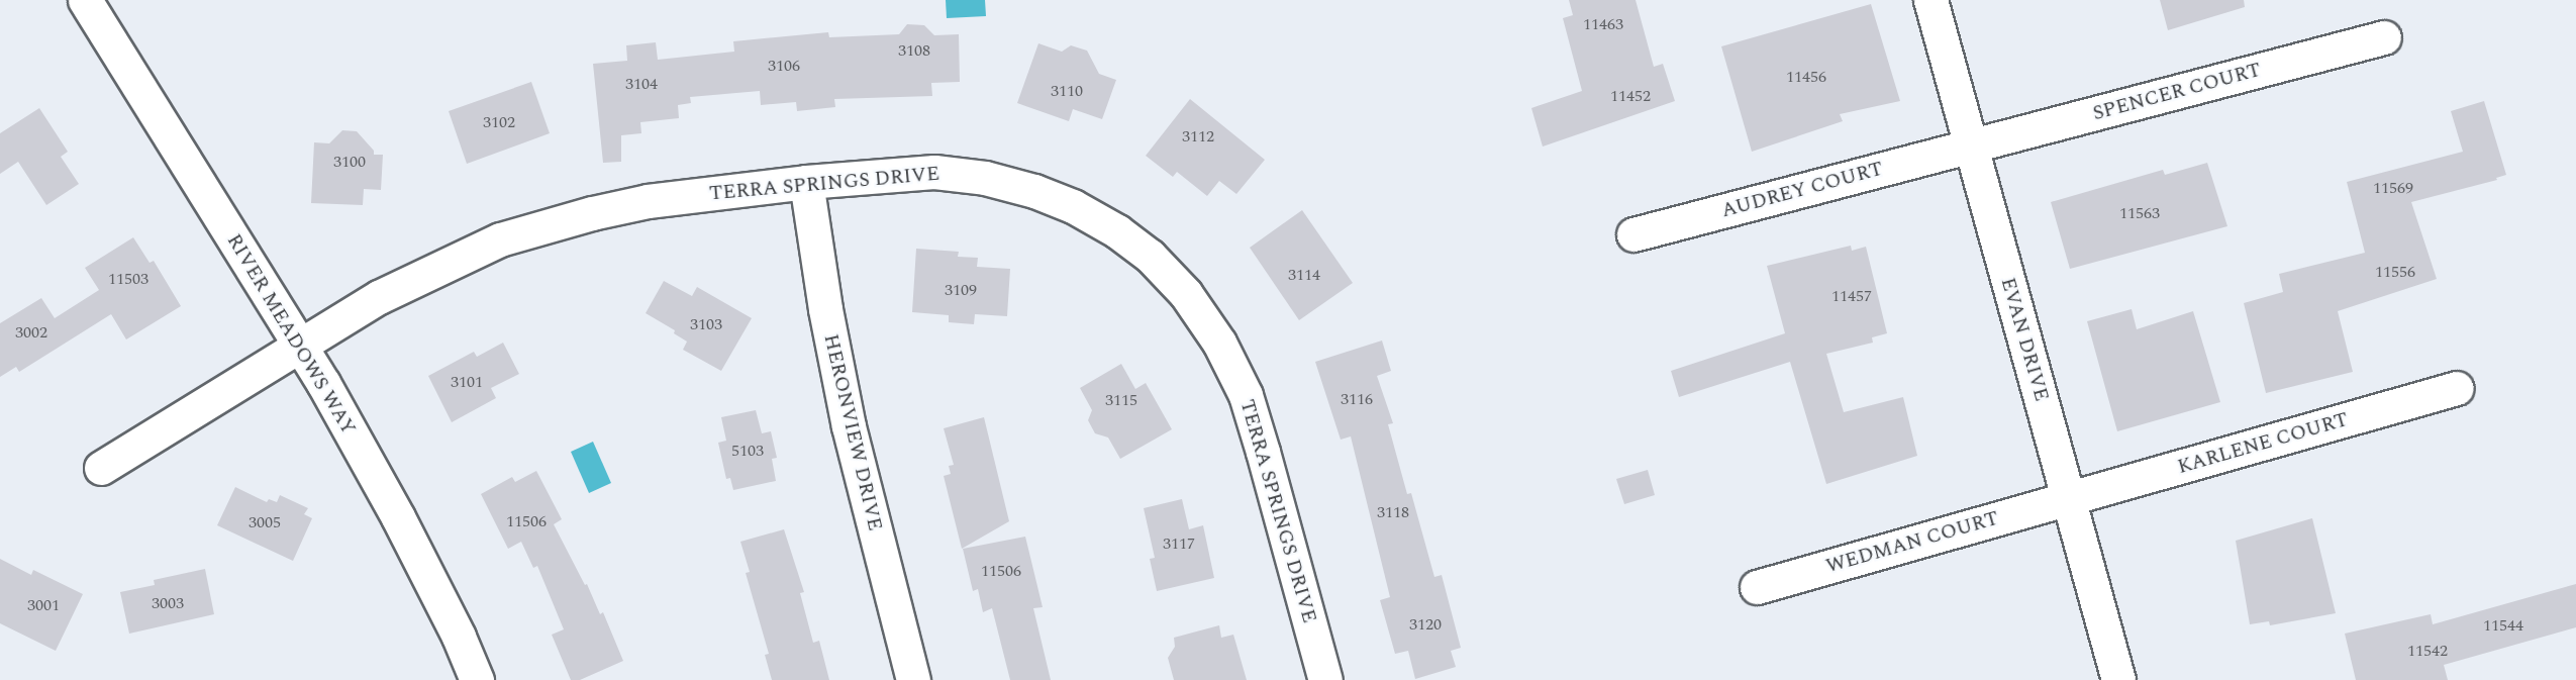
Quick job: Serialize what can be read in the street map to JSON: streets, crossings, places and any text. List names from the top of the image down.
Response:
{
  "streets": {
    "street": [
      "SPENCER COURT",
      "TERRA SPRINGS DRIVE",
      "AUDREY COURT",
      "RIVER MEADOWS WAY",
      "EVAN DRIVE",
      "HERONVIEW DRIVE",
      "KARLENE COURT",
      "WEDMAN COURT"
    ]
  },
  "crossings": [
    ["SPENCER COURT", "AUDREY COURT"],
    ["SPENCER COURT", "EVAN DRIVE"],
    ["TERRA SPRINGS DRIVE", "RIVER MEADOWS WAY"],
    ["TERRA SPRINGS DRIVE", "HERONVIEW DRIVE"],
    ["AUDREY COURT", "EVAN DRIVE"],
    ["EVAN DRIVE", "KARLENE COURT"],
    ["EVAN DRIVE", "WEDMAN COURT"],
    ["KARLENE COURT", "WEDMAN COURT"]
  ],
  "house_numbers": [
    "11463",
    "3108",
    "3106",
    "11456",
    "3104",
    "3110",
    "11452",
    "3102",
    "3112",
    "3100",
    "11569",
    "11563",
    "11556",
    "3114",
    "11503",
    "3109",
    "11457",
    "3103",
    "3002",
    "3101",
    "3116",
    "3115",
    "5103",
    "3118",
    "11506",
    "3005",
    "3117",
    "11506",
    "3003",
    "3001",
    "3120",
    "11544",
    "11542"
  ]
}
